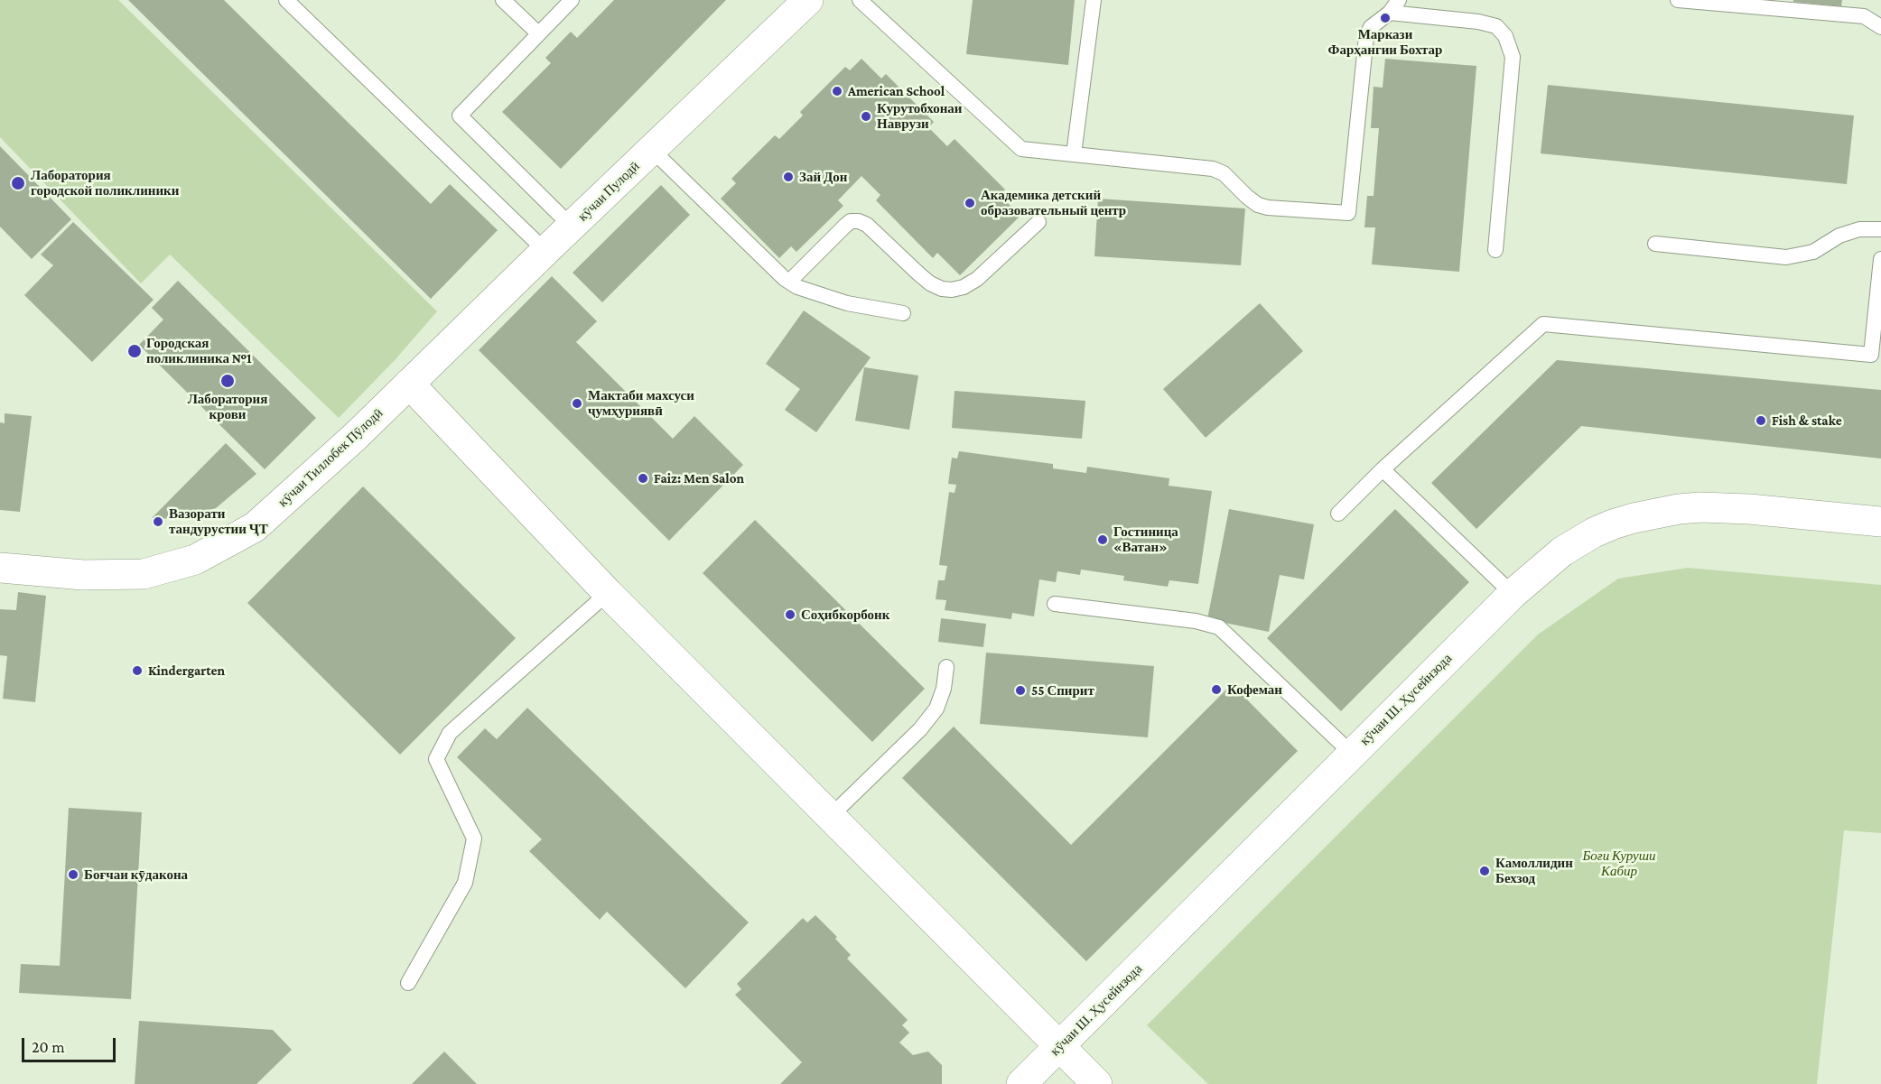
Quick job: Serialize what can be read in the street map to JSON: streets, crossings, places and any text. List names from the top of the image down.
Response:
{
  "streets": {
    "street": ["кӯчаи Пулодӣ", "кӯчаи Тиллобек Пӯлодӣ", "кӯчаи Ш. Ҳусейнзода"]
  },
  "crossings": [
    ["кӯчаи Пулодӣ", "кӯчаи Тиллобек Пӯлодӣ"]
  ],
  "parks": ["Боғи Куруши Кабир"],
  "places": [
    "Маркази Фарҳангии Бохтар",
    "American School",
    "Курутобхонаи Наврузи",
    "Зай Дон",
    "Лаборатория городской поликлиники",
    "Академика детский образовательный центр",
    "Городская поликлиника №1",
    "Лаборатория крови",
    "Мактаби махсуси ҷумҳуриявӣ",
    "Fish & stake",
    "Faiz: Men Salon",
    "Вазорати тандуруcтии ҶТ",
    "Гостиница «Ватан»",
    "Соҳибкорбонк",
    "Kindergarten",
    "Кофеман",
    "55 Спирит",
    "Камоллидин Бехзод",
    "Боғчаи кӯдакона"
  ],
  "scale_bar": "20 m"
}
